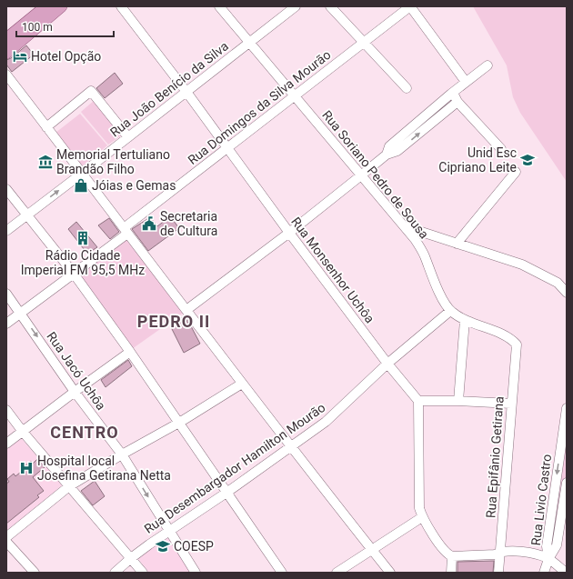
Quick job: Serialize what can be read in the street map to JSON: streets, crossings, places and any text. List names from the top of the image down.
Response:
{
  "streets": {
    "street": [
      "Rua João Benício da Silva",
      "Rua Domingos da Silva Mourão",
      "Rua Soriano Pedro de Sousa",
      "Rua Monsenhor Uchôa",
      "Rua Jacó Uchôa",
      "Rua Epifânio Getirana",
      "Rua Desembargador Hamilton Mourão",
      "Rua Livio Castro"
    ]
  },
  "crossings": [
    ["Rua João Benício da Silva", "Rua Soriano Pedro de Sousa"],
    ["Rua João Benício da Silva", "Rua Monsenhor Uchôa"],
    ["Rua Domingos da Silva Mourão", "Rua Soriano Pedro de Sousa"],
    ["Rua Domingos da Silva Mourão", "Rua Monsenhor Uchôa"],
    ["Rua Domingos da Silva Mourão", "Rua Jacó Uchôa"],
    ["Rua Soriano Pedro de Sousa", "Rua Epifânio Getirana"],
    ["Rua Soriano Pedro de Sousa", "Rua Desembargador Hamilton Mourão"],
    ["Rua Monsenhor Uchôa", "Rua Desembargador Hamilton Mourão"],
    ["Rua Jacó Uchôa", "Rua Desembargador Hamilton Mourão"]
  ],
  "districts": ["PEDRO II", "CENTRO"],
  "places": {
    "hotel": ["Hotel Opção"],
    "school or university": ["Unid Esc Cipriano Leite", "COESP"],
    "museum": ["Memorial Tertuliano Brandão Filho"],
    "shop": ["Jóias e Gemas"],
    "public building": ["Secretaria de Cultura"],
    "building": ["Rádio Cidade Imperial FM 95,5 MHz"],
    "hospital": ["Hospital local Josefina Getirana Netta"]
  },
  "scale_bar": "100 m"
}
